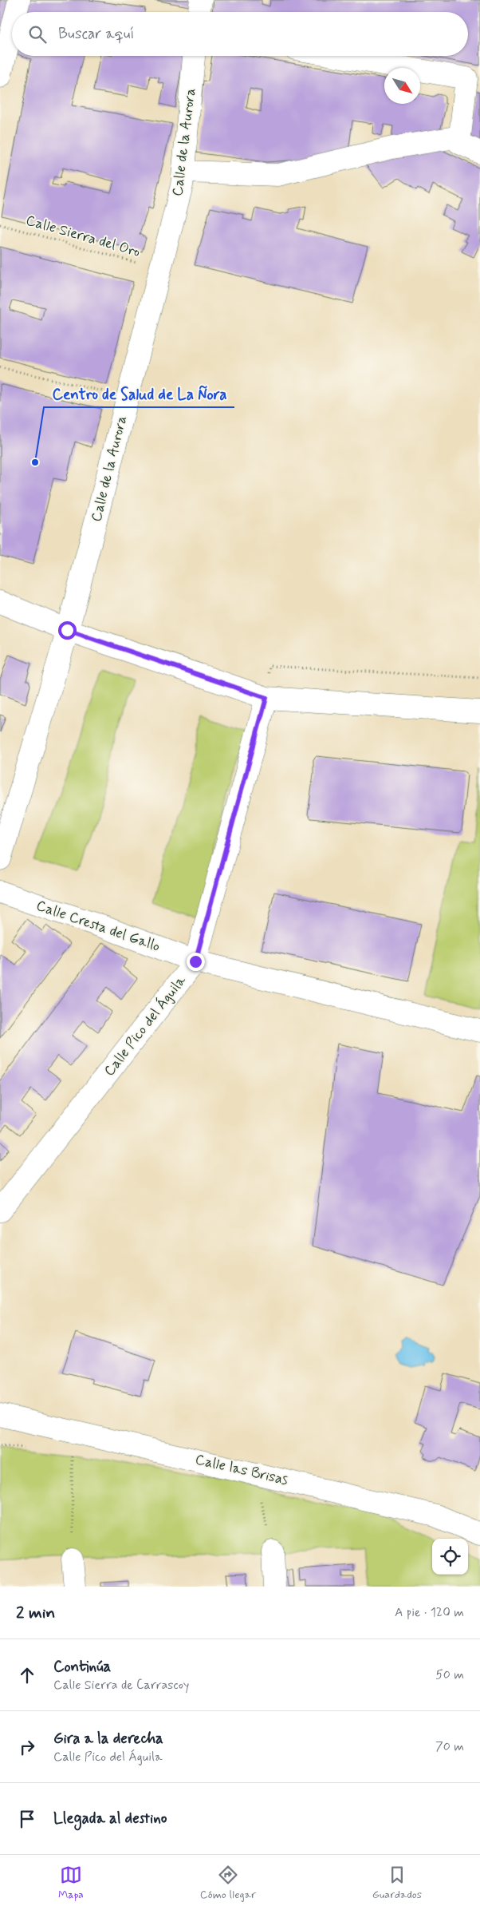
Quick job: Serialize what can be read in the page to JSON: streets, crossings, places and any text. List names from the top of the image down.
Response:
{
  "streets": {
    "street": [
      "Calle de la Aurora",
      "Calle Cresta del Gallo",
      "Calle Pico del Águila",
      "Calle las Brisas"
    ],
    "path": ["Calle Sierra del Oro"]
  },
  "crossings": [
    ["Calle de la Aurora", "Calle Sierra del Oro"],
    ["Calle Cresta del Gallo", "Calle Pico del Águila"]
  ],
  "places": ["Centro de Salud de La Ñora"],
  "north": "bottom right",
  "page": {
    "search": "Buscar aquí",
    "heading": ["2 min", "A pie · 120 m"],
    "list": [
      ["Continúa", "Calle Sierra de Carrascoy", "50 m"],
      ["Gira a la derecha", "Calle Pico del Águila", "70 m"],
      "Llegada al destino"
    ],
    "nav": ["Mapa", "Cómo llegar", "Guardados"]
  }
}
